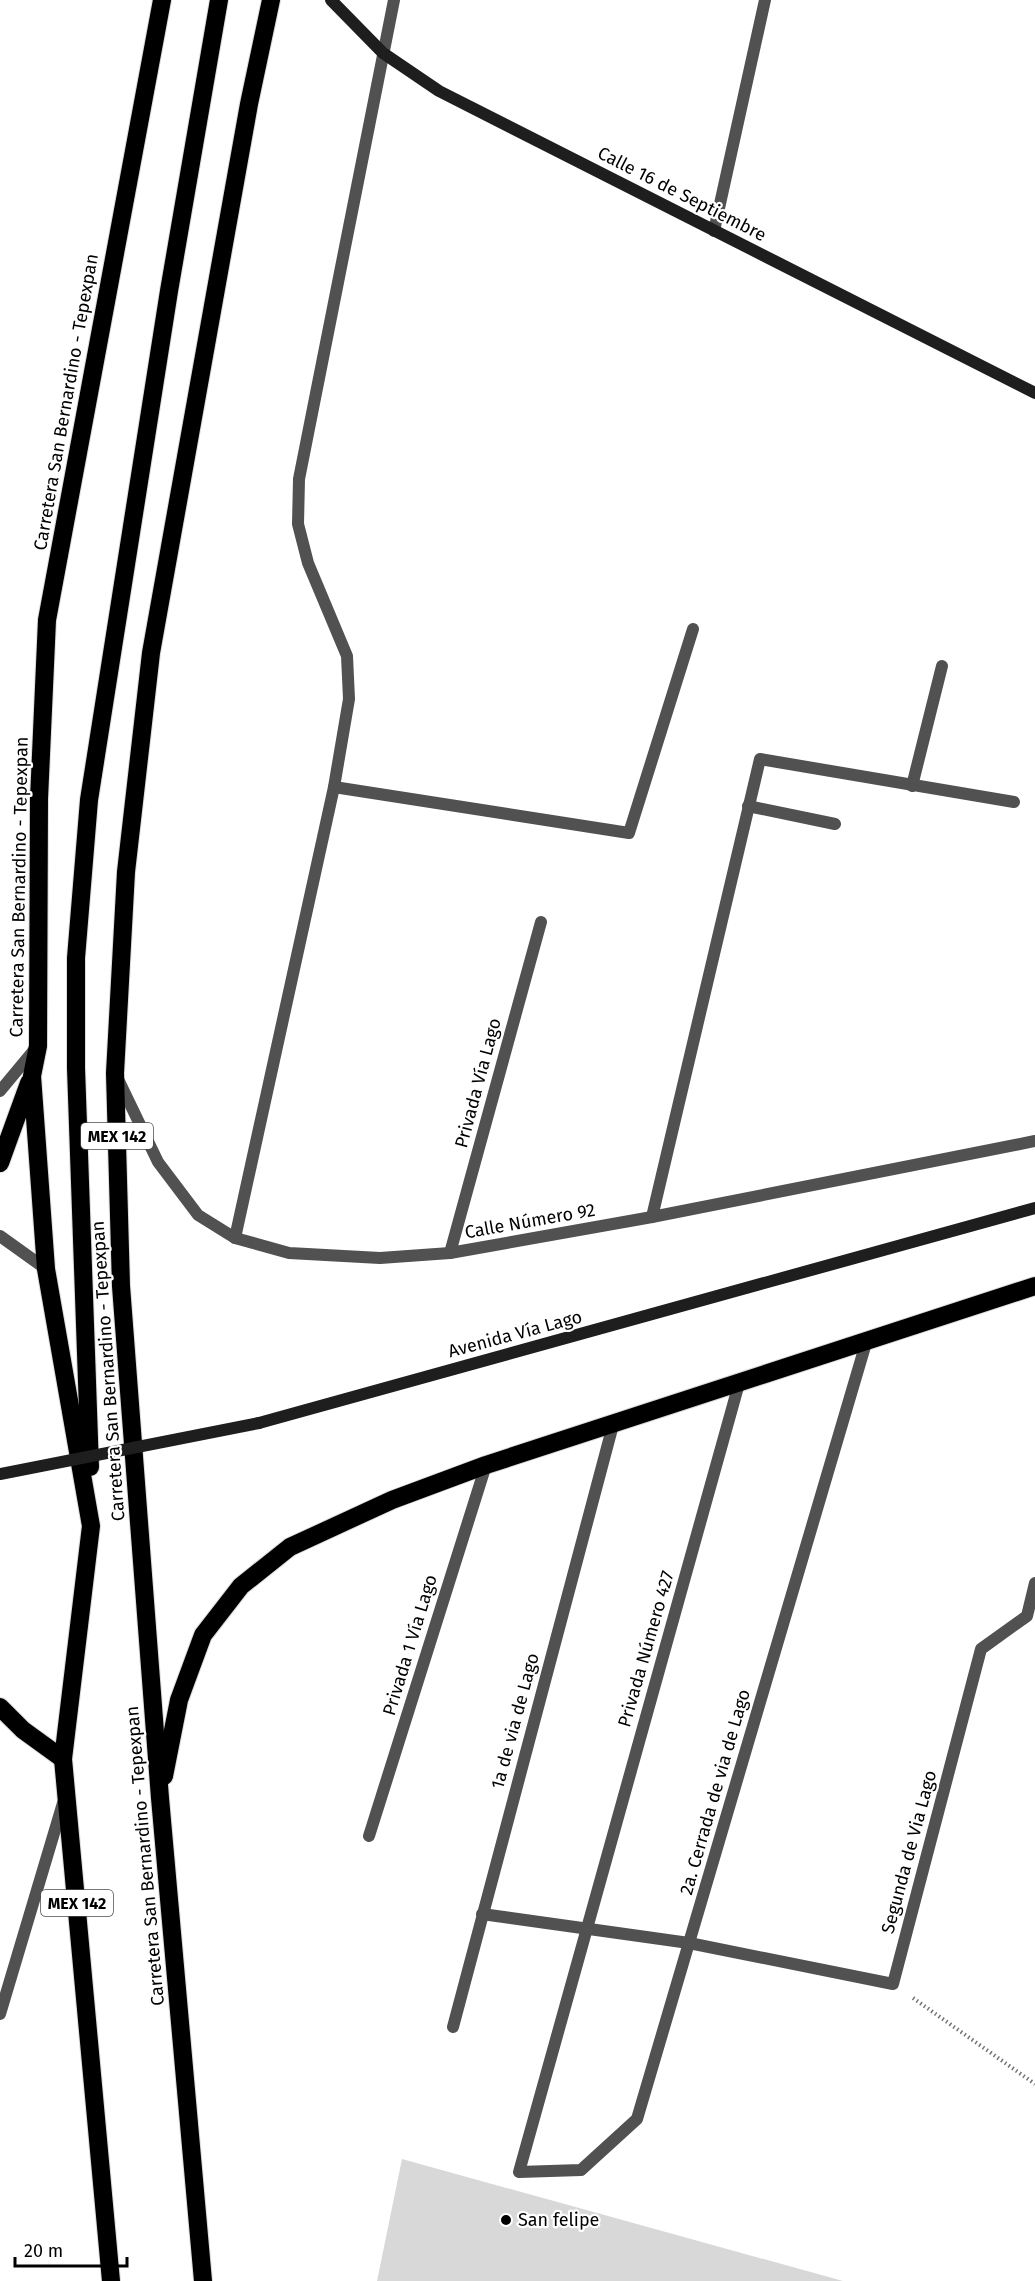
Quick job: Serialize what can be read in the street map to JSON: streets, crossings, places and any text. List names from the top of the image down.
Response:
{
  "streets": {
    "highway": ["Carretera San Bernardino - Tepexpan", "MEX 142"],
    "main road": ["Calle 16 de Septiembre", "Avenida Vía Lago"],
    "street": [
      "Privada Vía Lago",
      "Calle Número 92",
      "Privada 1 Vía Lago",
      "Privada Número 427",
      "1a de via de Lago",
      "2a. Cerrada de via de Lago",
      "Segunda de Via Lago"
    ]
  },
  "crossings": [
    ["Carretera San Bernardino - Tepexpan", "Calle Número 92"],
    ["Privada Vía Lago", "Calle Número 92"],
    ["Privada Número 427", "2a. Cerrada de via de Lago"]
  ],
  "places": ["San felipe"],
  "scale_bar": "20 m"
}
